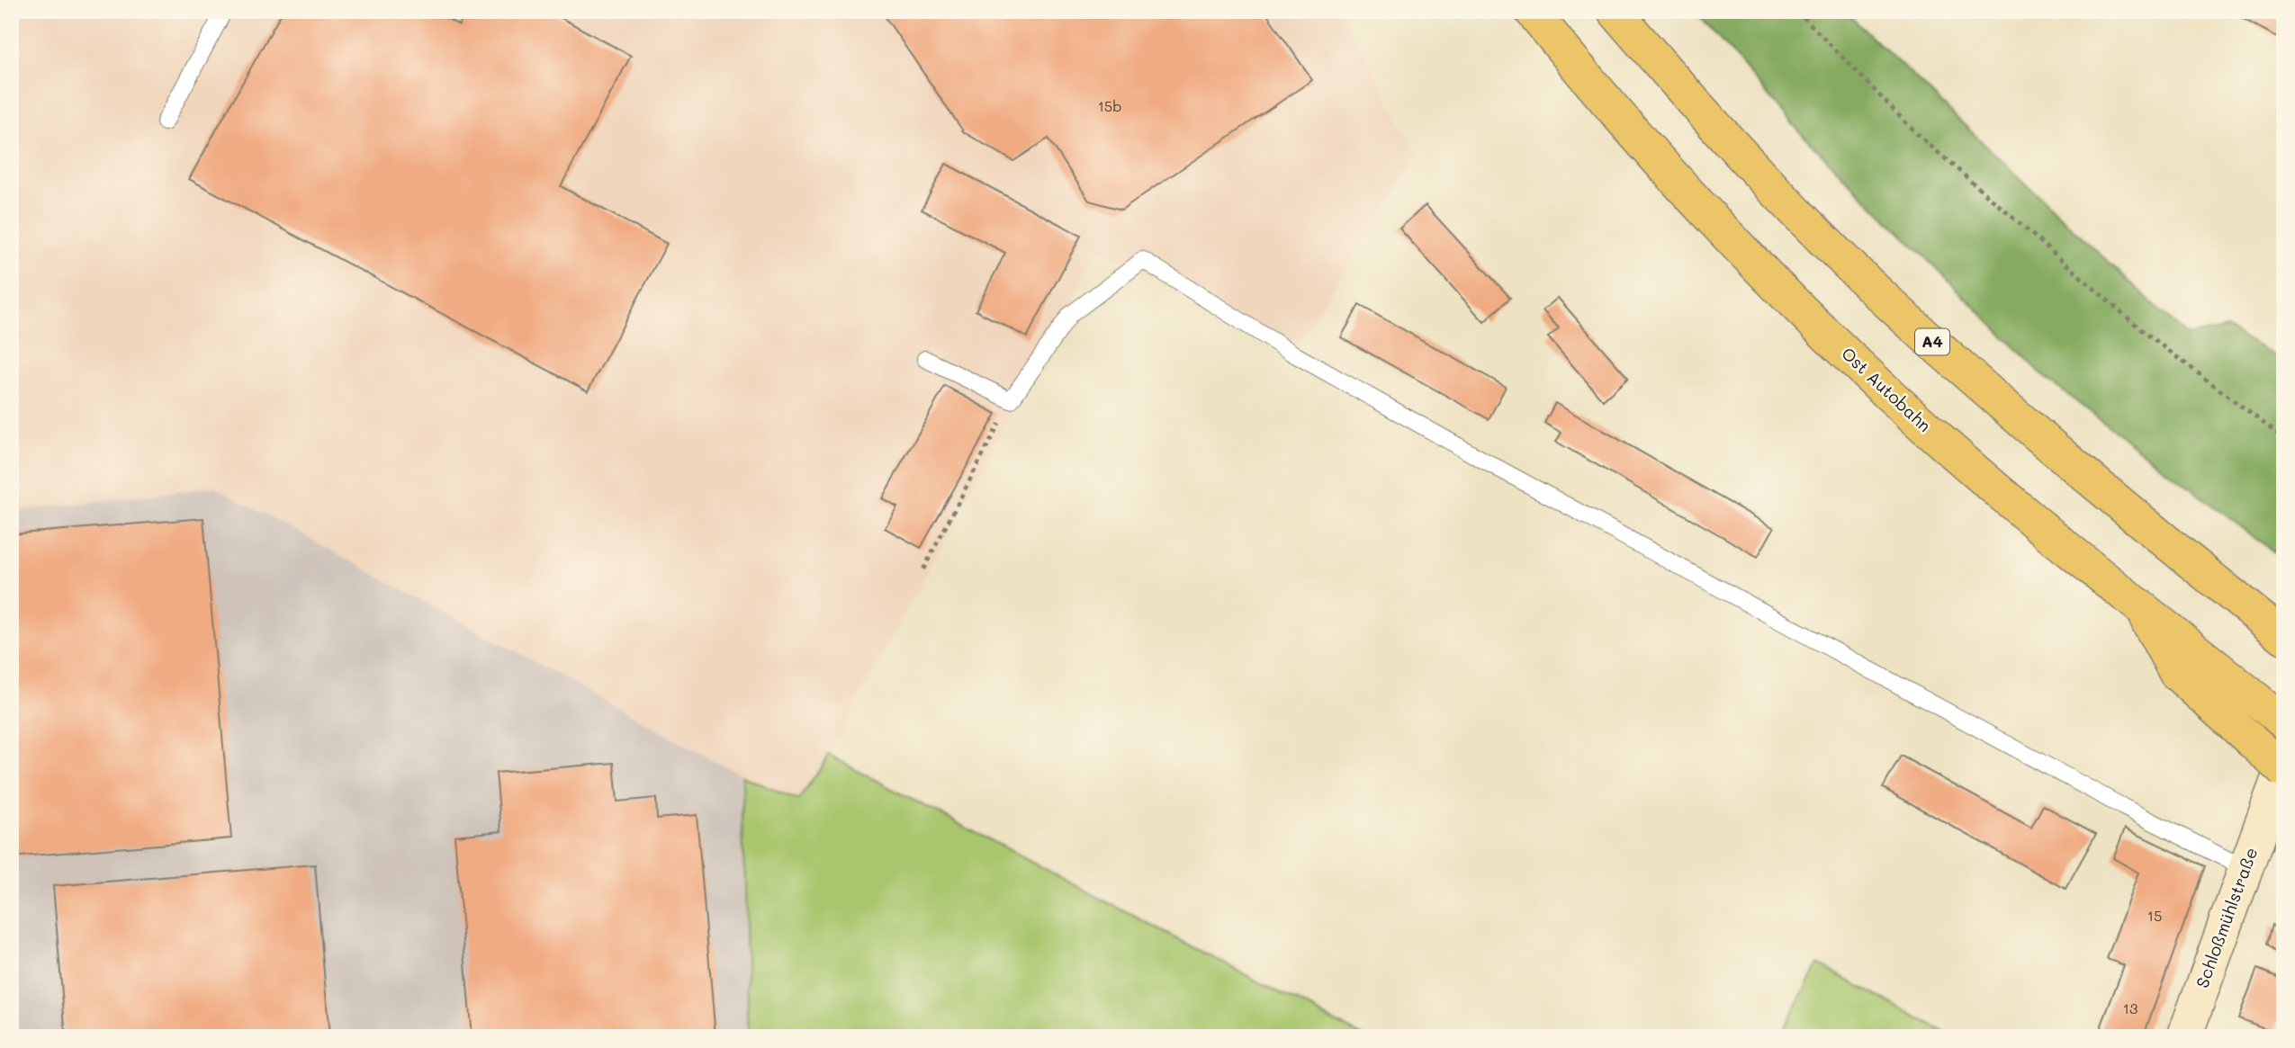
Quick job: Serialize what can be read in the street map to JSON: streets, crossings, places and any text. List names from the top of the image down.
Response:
{
  "streets": {
    "highway": ["A4", "Ost Autobahn"],
    "street": ["Schloßmühlstraße"]
  },
  "house_numbers": ["15b", "15", "13"]
}
